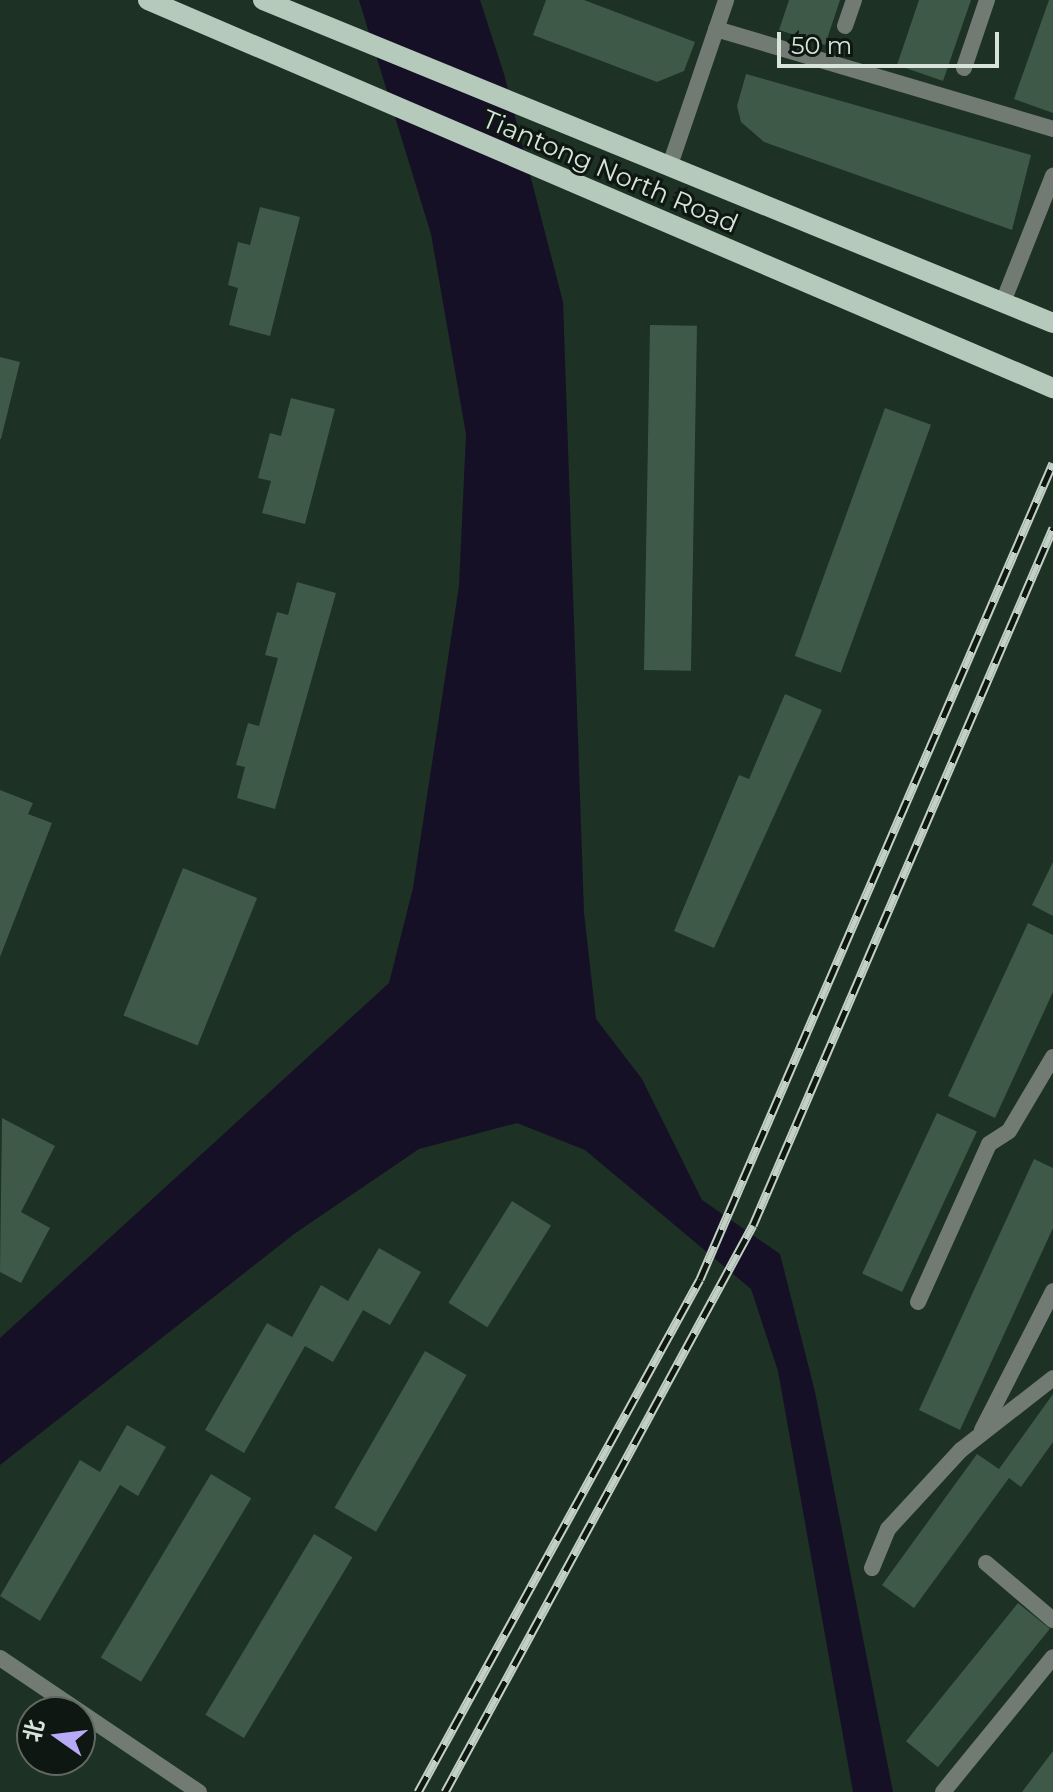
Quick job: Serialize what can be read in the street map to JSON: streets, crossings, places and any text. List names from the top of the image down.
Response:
{
  "streets": {
    "main road": ["Tiantong North Road"]
  },
  "scale_bar": "50 m",
  "north": "left"
}
